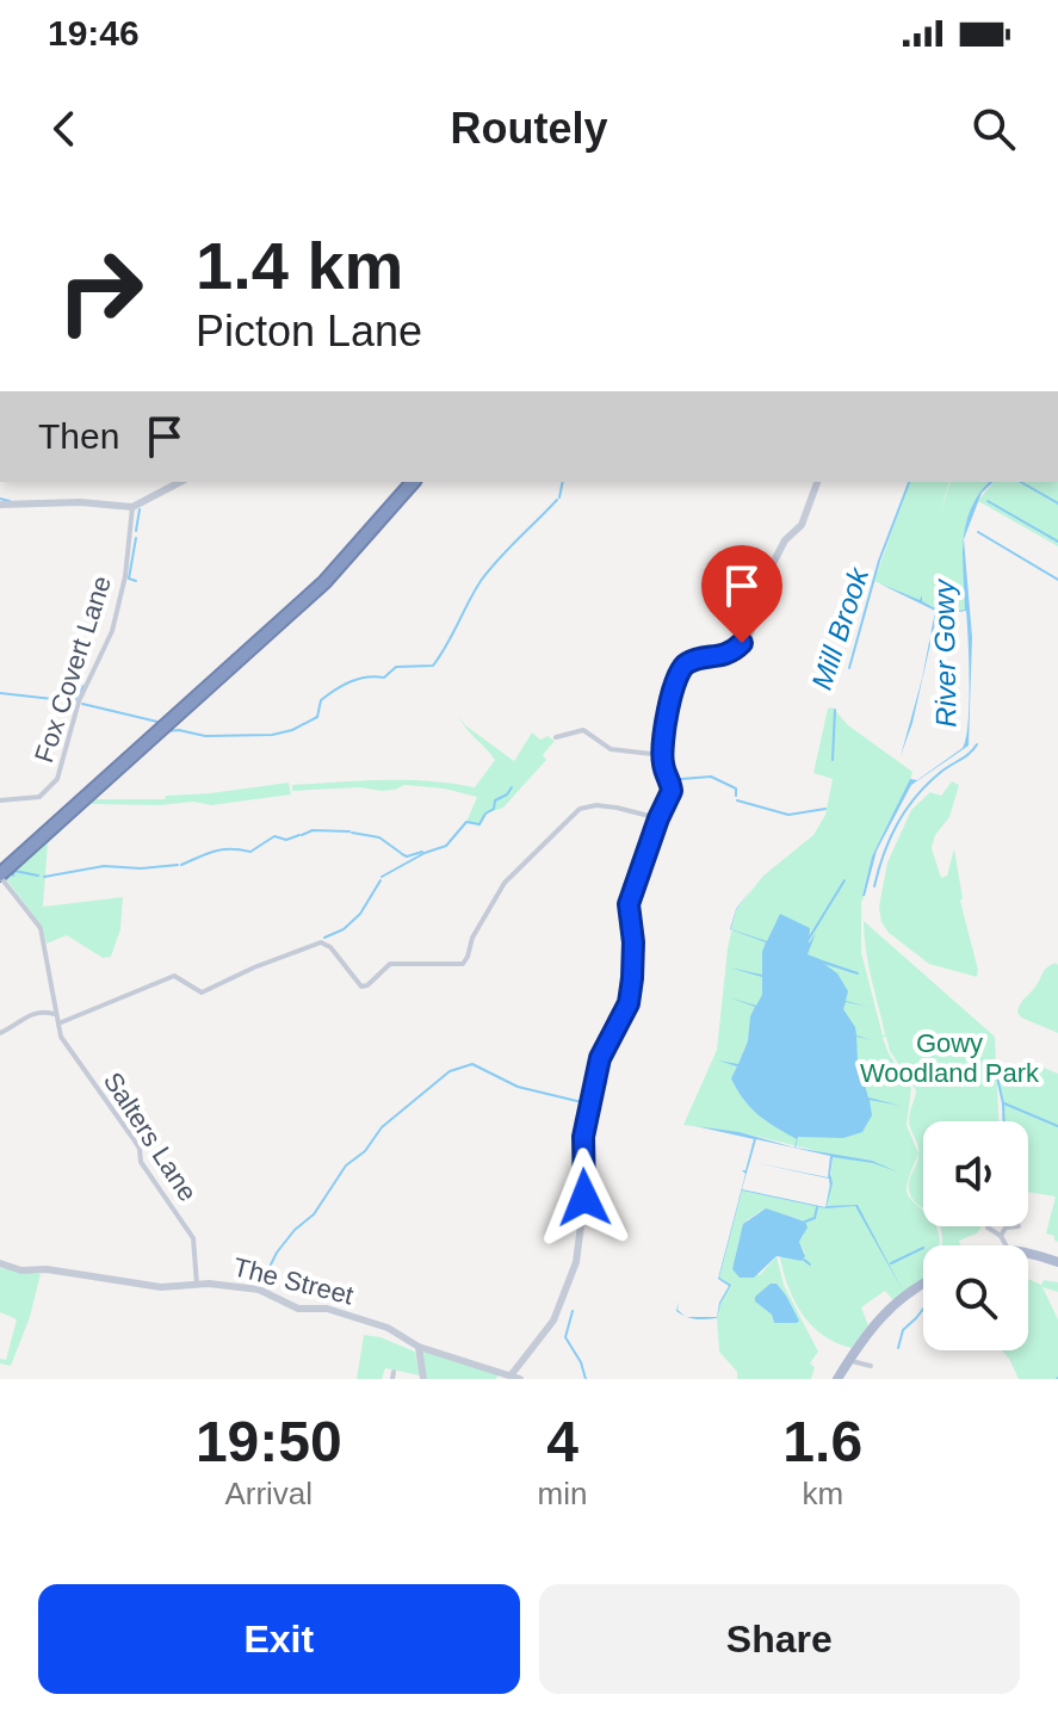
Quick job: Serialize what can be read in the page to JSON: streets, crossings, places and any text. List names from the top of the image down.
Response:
{
  "streets": {
    "street": ["Fox Covert Lane", "Salters Lane", "The Street"]
  },
  "crossings": [
    ["Salters Lane", "The Street"]
  ],
  "water": ["Mill Brook", "River Gowy"],
  "parks": ["Gowy Woodland Park"],
  "page": {
    "status": "19:46",
    "header": "Routely",
    "turn": ["1.4 km", "Picton Lane"],
    "then": "Then",
    "eta": [
      "19:50",
      "Arrival",
      "4",
      "min",
      "1.6",
      "km"
    ],
    "buttons": ["Exit", "Share"]
  }
}
